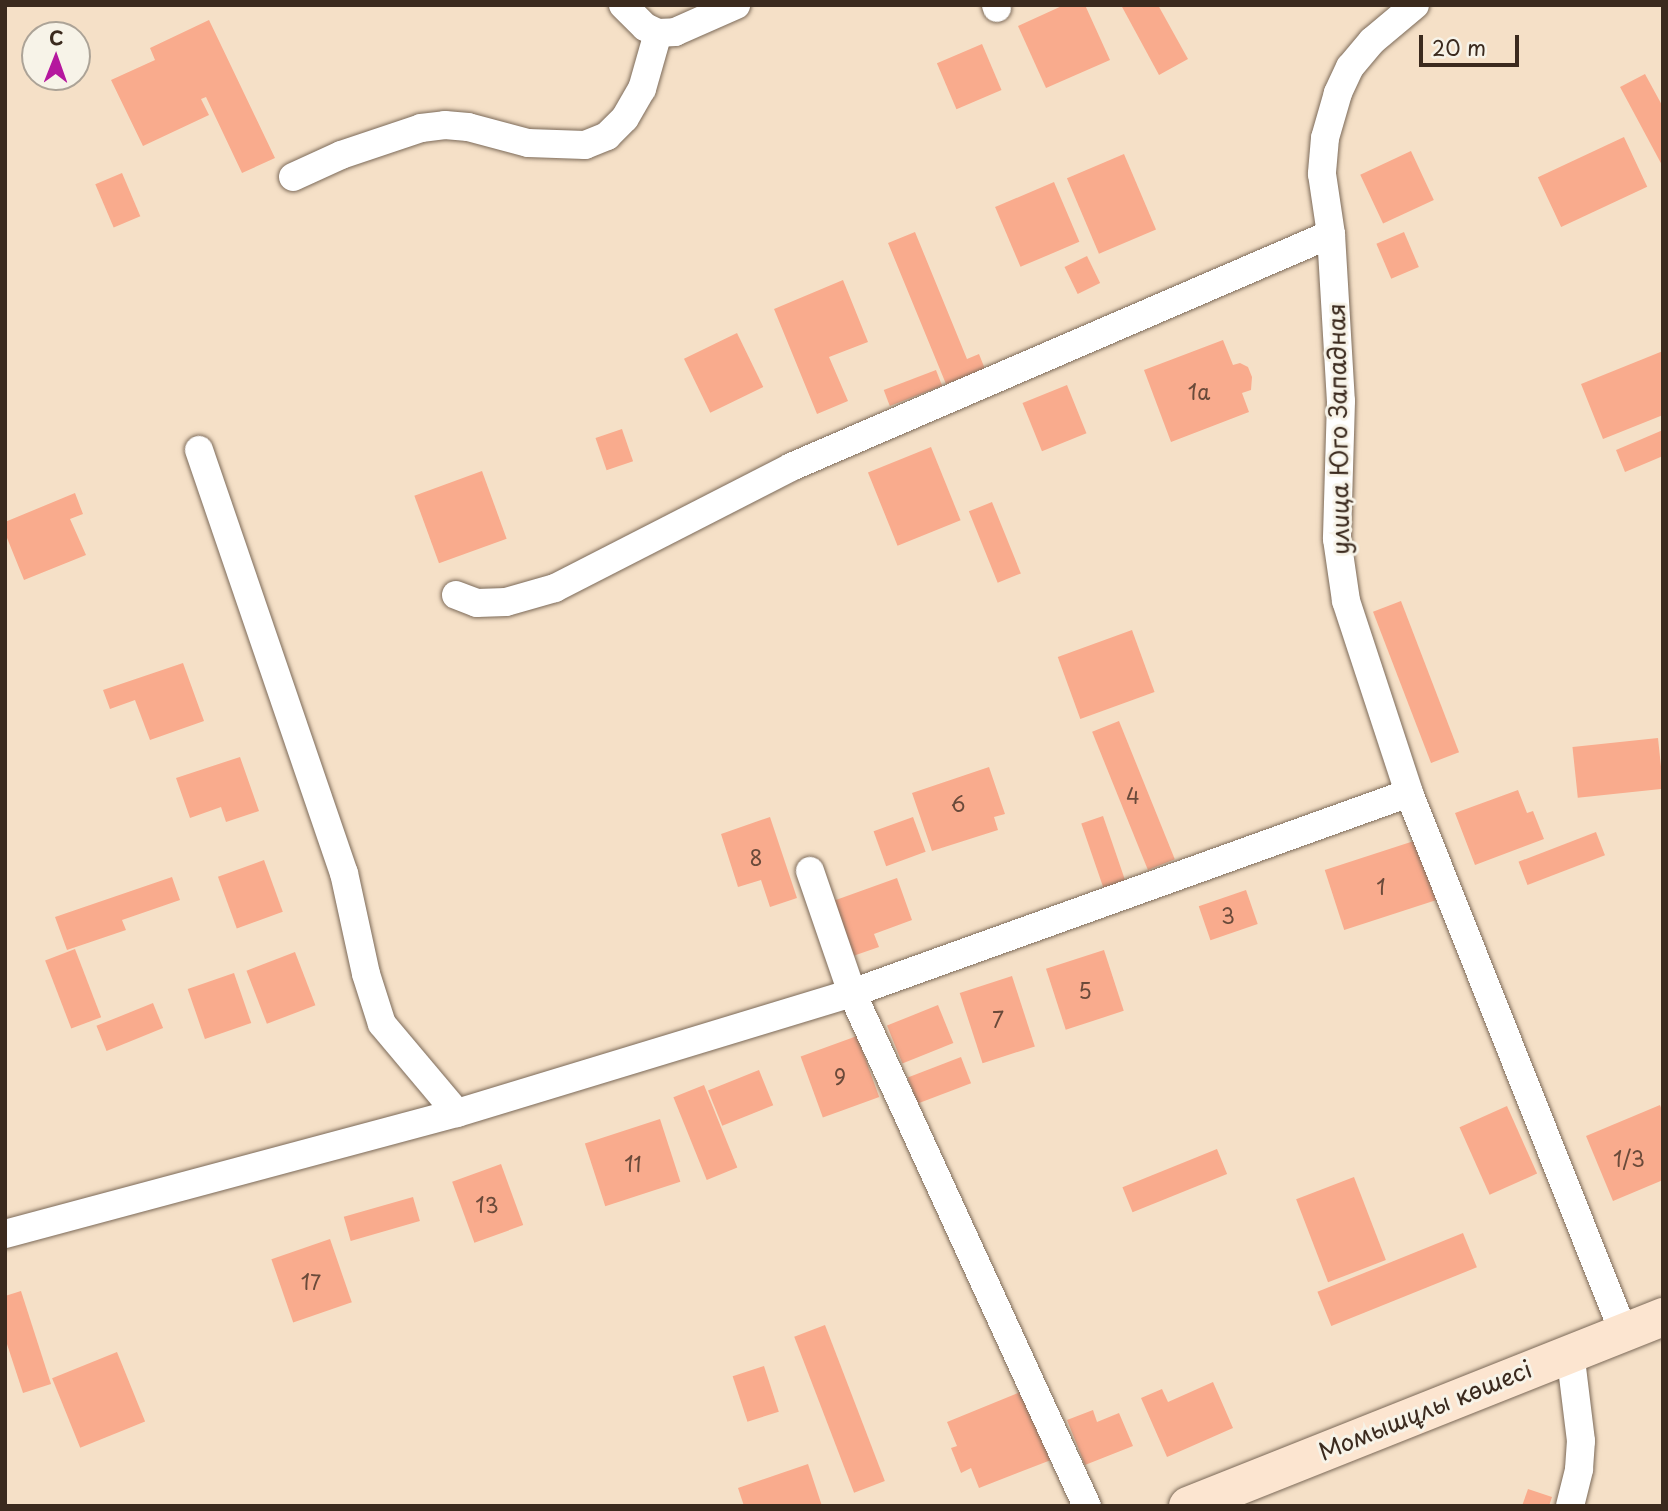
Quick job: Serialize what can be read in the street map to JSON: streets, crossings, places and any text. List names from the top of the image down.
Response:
{
  "streets": {
    "main road": ["Момышұлы көшесі"],
    "street": ["улица Юго Западная"]
  },
  "crossings": [
    ["улица Юго Западная", "Момышұлы көшесі"]
  ],
  "house_numbers": [
    "1а",
    "4",
    "6",
    "8",
    "1",
    "3",
    "5",
    "7",
    "9",
    "1/3",
    "11",
    "13",
    "17"
  ],
  "scale_bar": "20 m",
  "north": "top"
}
